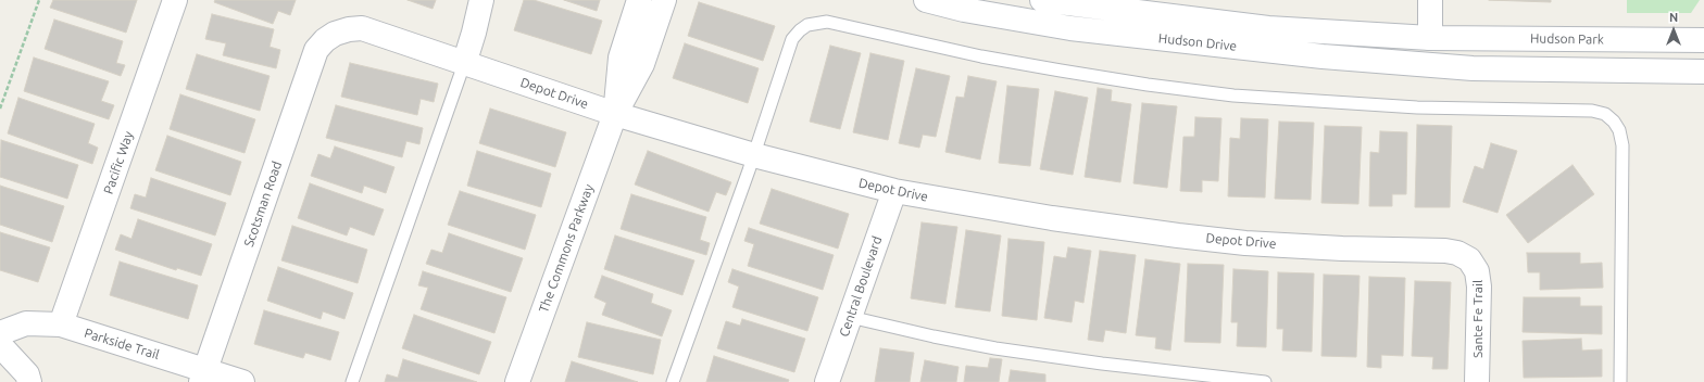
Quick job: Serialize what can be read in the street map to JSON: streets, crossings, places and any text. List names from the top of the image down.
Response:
{
  "streets": {
    "street": [
      "Hudson Park",
      "Hudson Drive",
      "Depot Drive",
      "Pacific Way",
      "Scotsman Road",
      "The Commons Parkway",
      "Central Boulevard",
      "Sante Fe Trail",
      "Parkside Trail"
    ]
  },
  "crossings": [
    ["Hudson Park", "Hudson Drive"],
    ["Depot Drive", "Scotsman Road"],
    ["Depot Drive", "The Commons Parkway"],
    ["Depot Drive", "Central Boulevard"],
    ["Depot Drive", "Sante Fe Trail"],
    ["Pacific Way", "Parkside Trail"],
    ["Scotsman Road", "Parkside Trail"]
  ],
  "north": "top"
}
